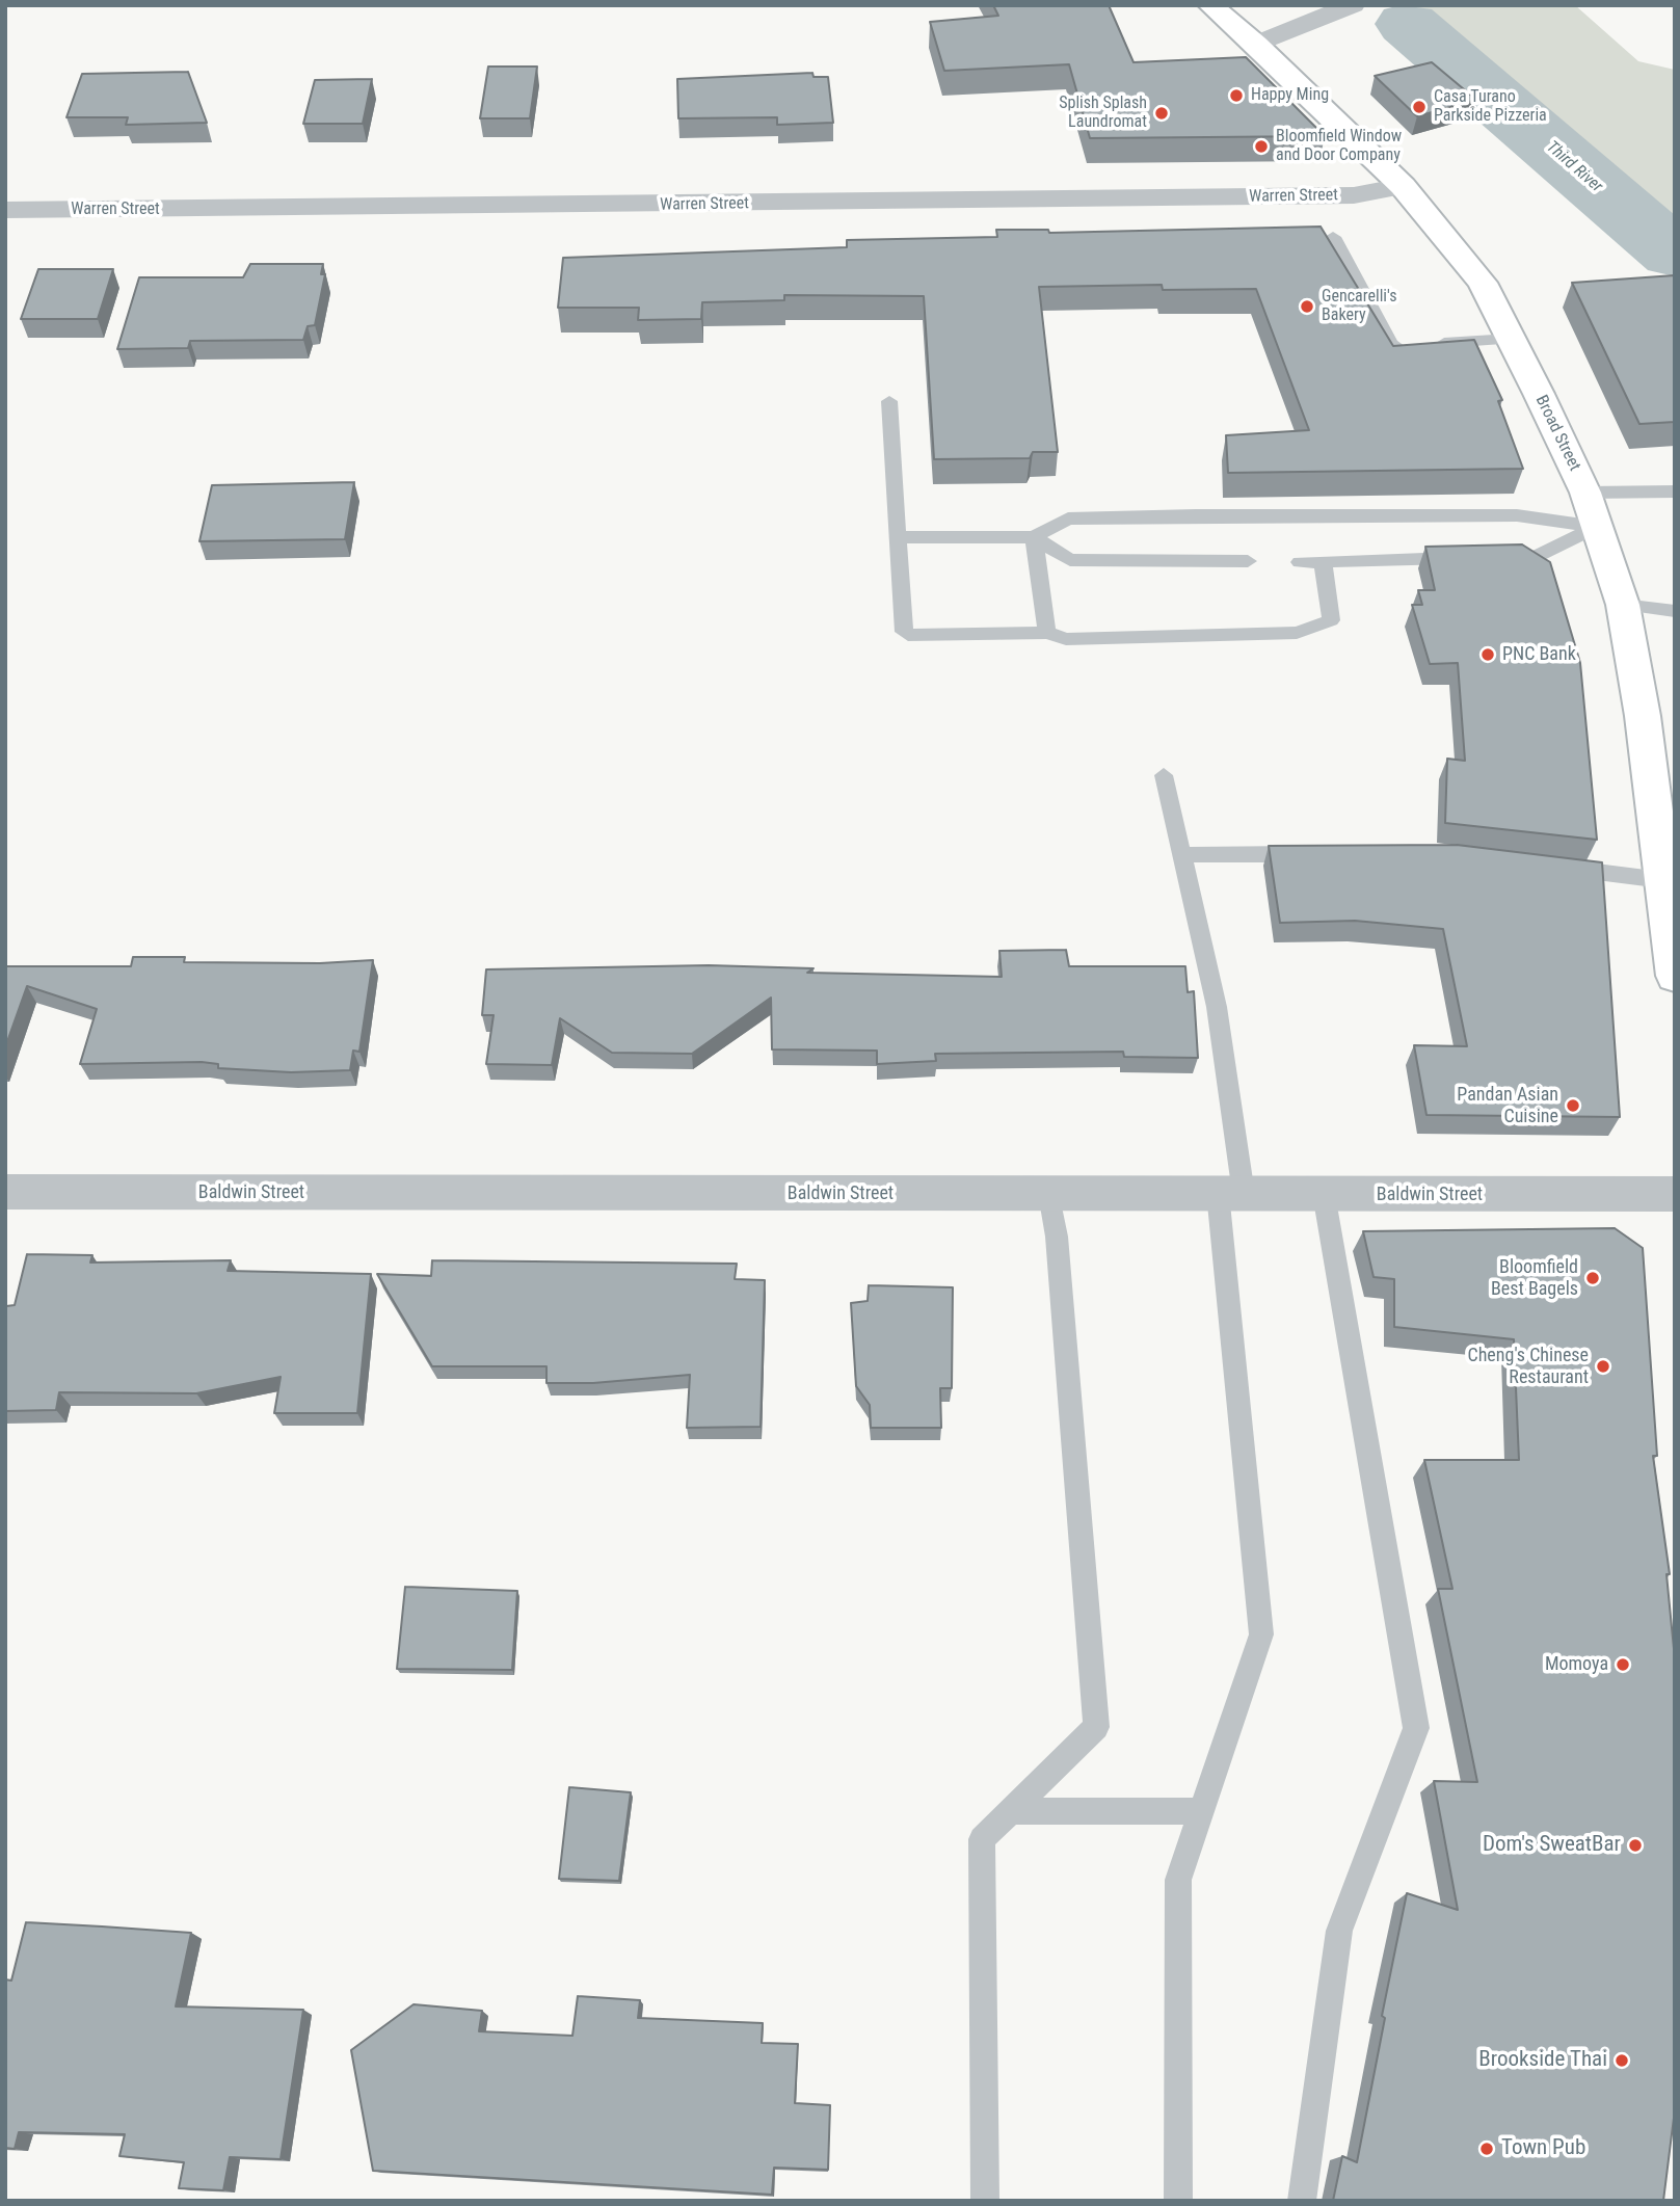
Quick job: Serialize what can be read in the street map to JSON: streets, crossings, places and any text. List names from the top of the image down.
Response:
{
  "streets": {
    "main road": ["Broad Street"],
    "street": ["Warren Street", "Baldwin Street"]
  },
  "crossings": [
    ["Warren Street", "Broad Street"]
  ],
  "water": ["Third River"],
  "places": [
    "Happy Ming",
    "Casa Turano Parkside Pizzeria",
    "Splish Splash Laundromat",
    "Bloomfield Window and Door Company",
    "Gencarelli's Bakery",
    "PNC Bank",
    "Pandan Asian Cuisine",
    "Bloomfield Best Bagels",
    "Cheng's Chinese Restaurant",
    "Momoya",
    "Dom's SweatBar",
    "Brookside Thai",
    "Town Pub"
  ]
}
